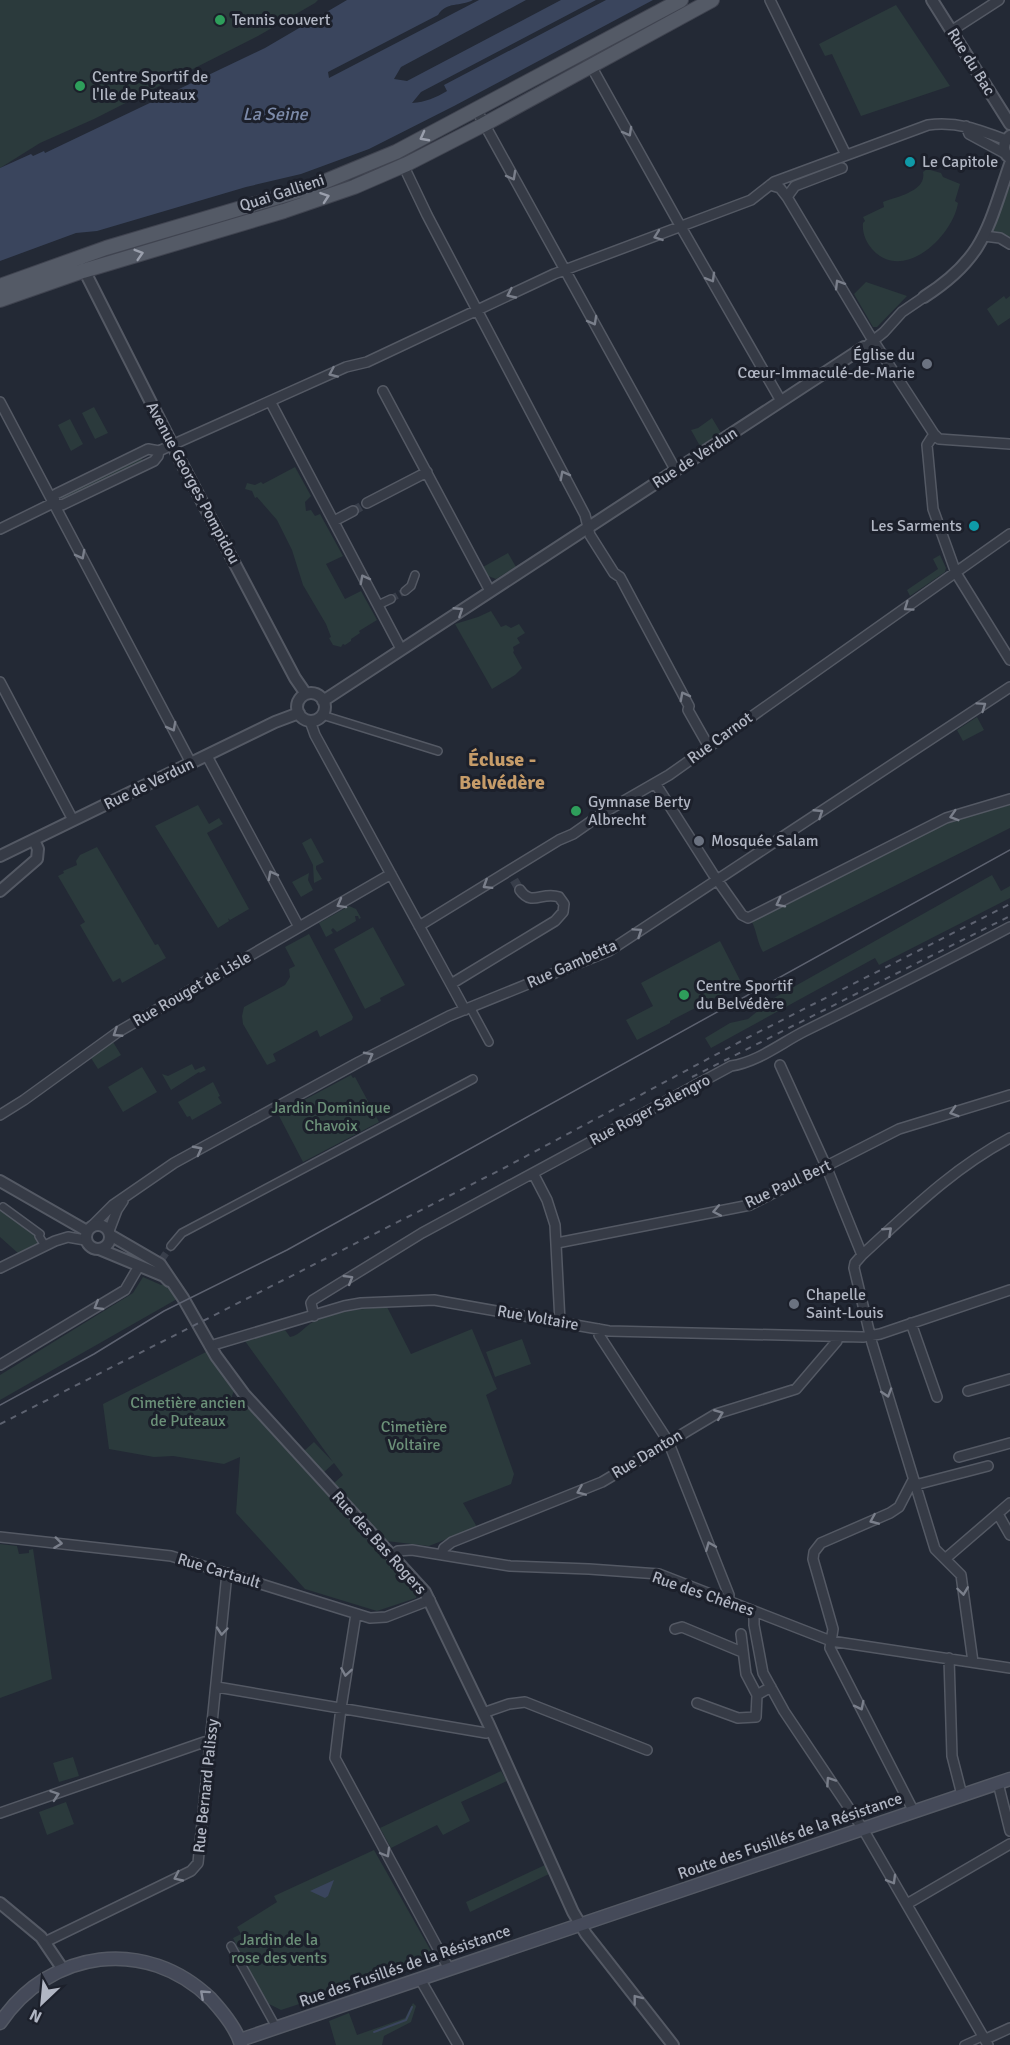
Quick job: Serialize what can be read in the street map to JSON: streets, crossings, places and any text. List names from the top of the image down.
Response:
{
  "streets": {
    "main road": ["Quai Gallieni", "Route des Fusillés de la Résistance", "Rue des Fusillés de la Résistance"],
    "street": [
      "Rue du Bac",
      "Rue de Verdun",
      "Avenue Georges Pompidou",
      "Rue Carnot",
      "Rue Gambetta",
      "Rue Rouget de Lisle",
      "Rue Roger Salengro",
      "Rue Paul Bert",
      "Rue Voltaire",
      "Rue Danton",
      "Rue des Bas Rogers",
      "Rue Cartault",
      "Rue des Chênes",
      "Rue Bernard Palissy"
    ]
  },
  "crossings": [
    ["Quai Gallieni", "Avenue Georges Pompidou"],
    ["Rue de Verdun", "Avenue Georges Pompidou"],
    ["Rue Gambetta", "Rue des Bas Rogers"],
    ["Rue Roger Salengro", "Rue Voltaire"],
    ["Rue Voltaire", "Rue Danton"],
    ["Rue Voltaire", "Rue des Bas Rogers"],
    ["Rue Danton", "Rue des Chênes"],
    ["Rue des Bas Rogers", "Rue Cartault"],
    ["Rue des Bas Rogers", "Rue des Chênes"],
    ["Rue des Bas Rogers", "Route des Fusillés de la Résistance"],
    ["Rue des Bas Rogers", "Rue des Fusillés de la Résistance"],
    ["Rue Cartault", "Rue Bernard Palissy"],
    ["Route des Fusillés de la Résistance", "Rue des Fusillés de la Résistance"]
  ],
  "one_way": [
    "Rue Carnot",
    "Rue Rouget de Lisle",
    "Rue Paul Bert",
    "Rue Cartault",
    "Rue Bernard Palissy"
  ],
  "districts": ["Écluse - Belvédère"],
  "water": ["La Seine"],
  "parks": [
    "Jardin Dominique Chavoix",
    "Cimetière ancien de Puteaux",
    "Cimetière Voltaire",
    "Jardin de la rose des vents"
  ],
  "places": [
    "Tennis couvert",
    "Centre Sportif de l'Ile de Puteaux",
    "Le Capitole",
    "Église du Cœur-Immaculé-de-Marie",
    "Les Sarments",
    "Gymnase Berty Albrecht",
    "Mosquée Salam",
    "Centre Sportif du Belvédère",
    "Chapelle Saint-Louis"
  ],
  "north": "bottom left"
}
